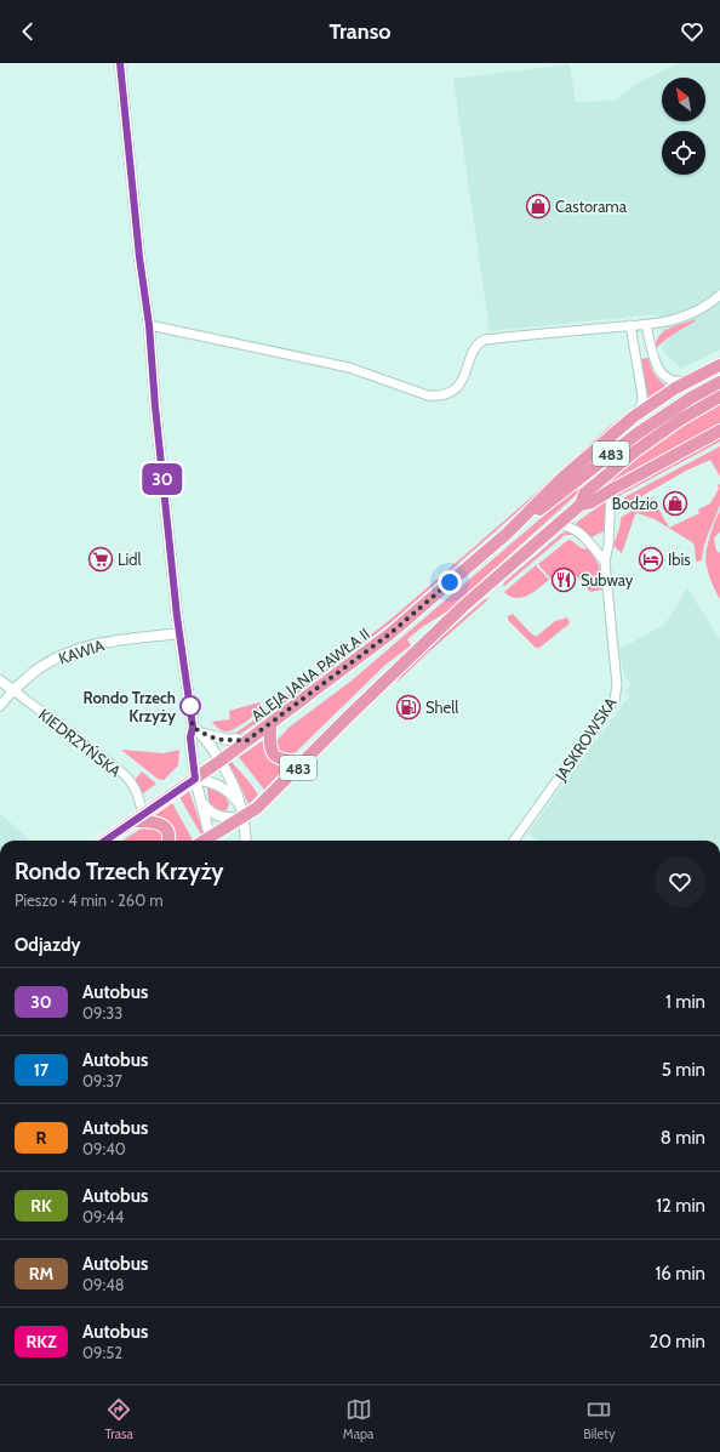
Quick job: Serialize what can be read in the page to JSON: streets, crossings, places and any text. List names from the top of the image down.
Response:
{
  "streets": {
    "main road": ["483", "ALEJA JANA PAWŁA II"],
    "street": ["KAWIA", "JASKROWSKA", "KIEDRZYŃSKA"]
  },
  "crossings": [
    ["483", "JASKROWSKA"],
    ["KAWIA", "KIEDRZYŃSKA"],
    ["ALEJA JANA PAWŁA II", "KIEDRZYŃSKA"]
  ],
  "places": {
    "shop": ["Castorama", "Bodzio"],
    "supermarket": ["Lidl"],
    "hotel": ["Ibis"],
    "restaurant": ["Subway"],
    "other": ["Rondo Trzech Krzyży"],
    "fuel station": ["Shell"]
  },
  "lines": ["bus line 30"],
  "north": "top left",
  "page": {
    "header": "Transo",
    "on_map": "30",
    "heading": [
      ["Rondo Trzech Krzyży", "Pieszo · 4 min · 260 m"],
      "Odjazdy"
    ],
    "list": [
      {
        "mark": "30",
        "name": "Autobus",
        "note": "09:33",
        "value": "1 min"
      },
      {
        "mark": "17",
        "name": "Autobus",
        "note": "09:37",
        "value": "5 min"
      },
      {
        "mark": "R",
        "name": "Autobus",
        "note": "09:40",
        "value": "8 min"
      },
      {
        "mark": "RK",
        "name": "Autobus",
        "note": "09:44",
        "value": "12 min"
      },
      {
        "mark": "RM",
        "name": "Autobus",
        "note": "09:48",
        "value": "16 min"
      },
      {
        "mark": "RKZ",
        "name": "Autobus",
        "note": "09:52",
        "value": "20 min"
      }
    ],
    "tabs": ["Trasa", "Mapa", "Bilety"]
  }
}
